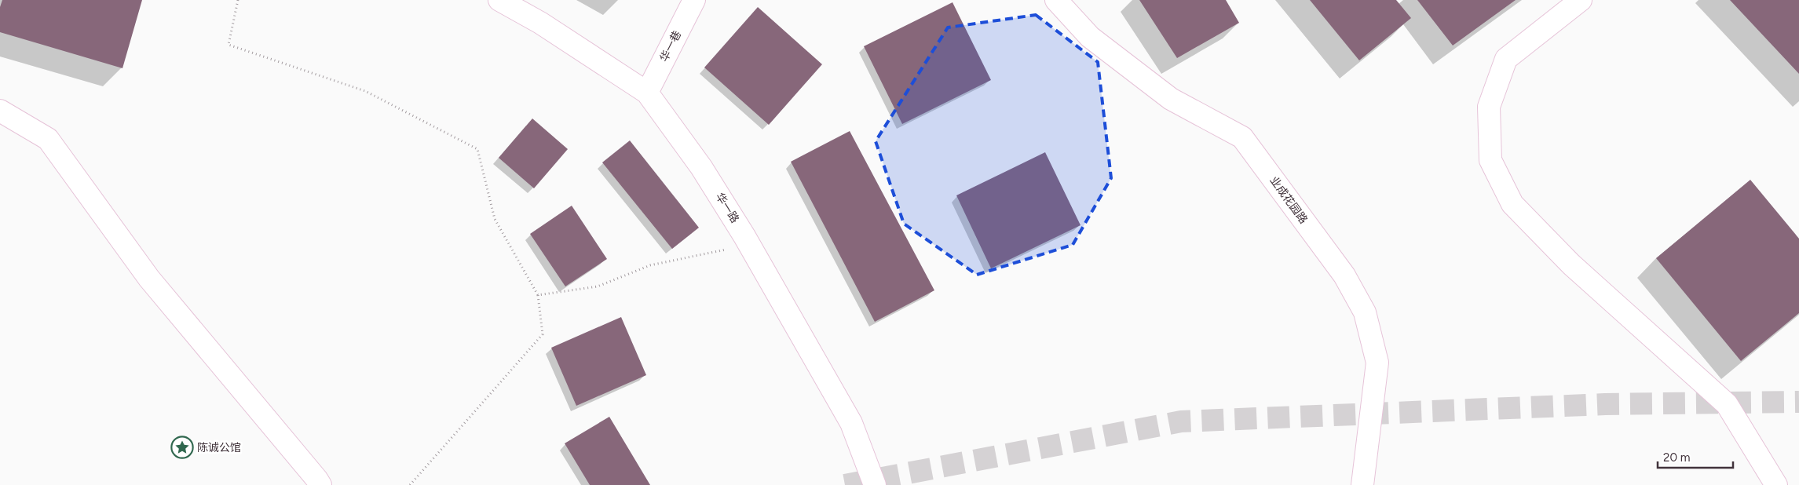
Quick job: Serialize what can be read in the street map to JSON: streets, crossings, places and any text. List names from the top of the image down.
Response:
{
  "streets": {
    "street": ["华一巷", "业成花园路", "华一路"]
  },
  "crossings": [
    ["华一巷", "华一路"]
  ],
  "places": {
    "place": ["陈诚公馆"]
  },
  "scale_bar": "20 m"
}
